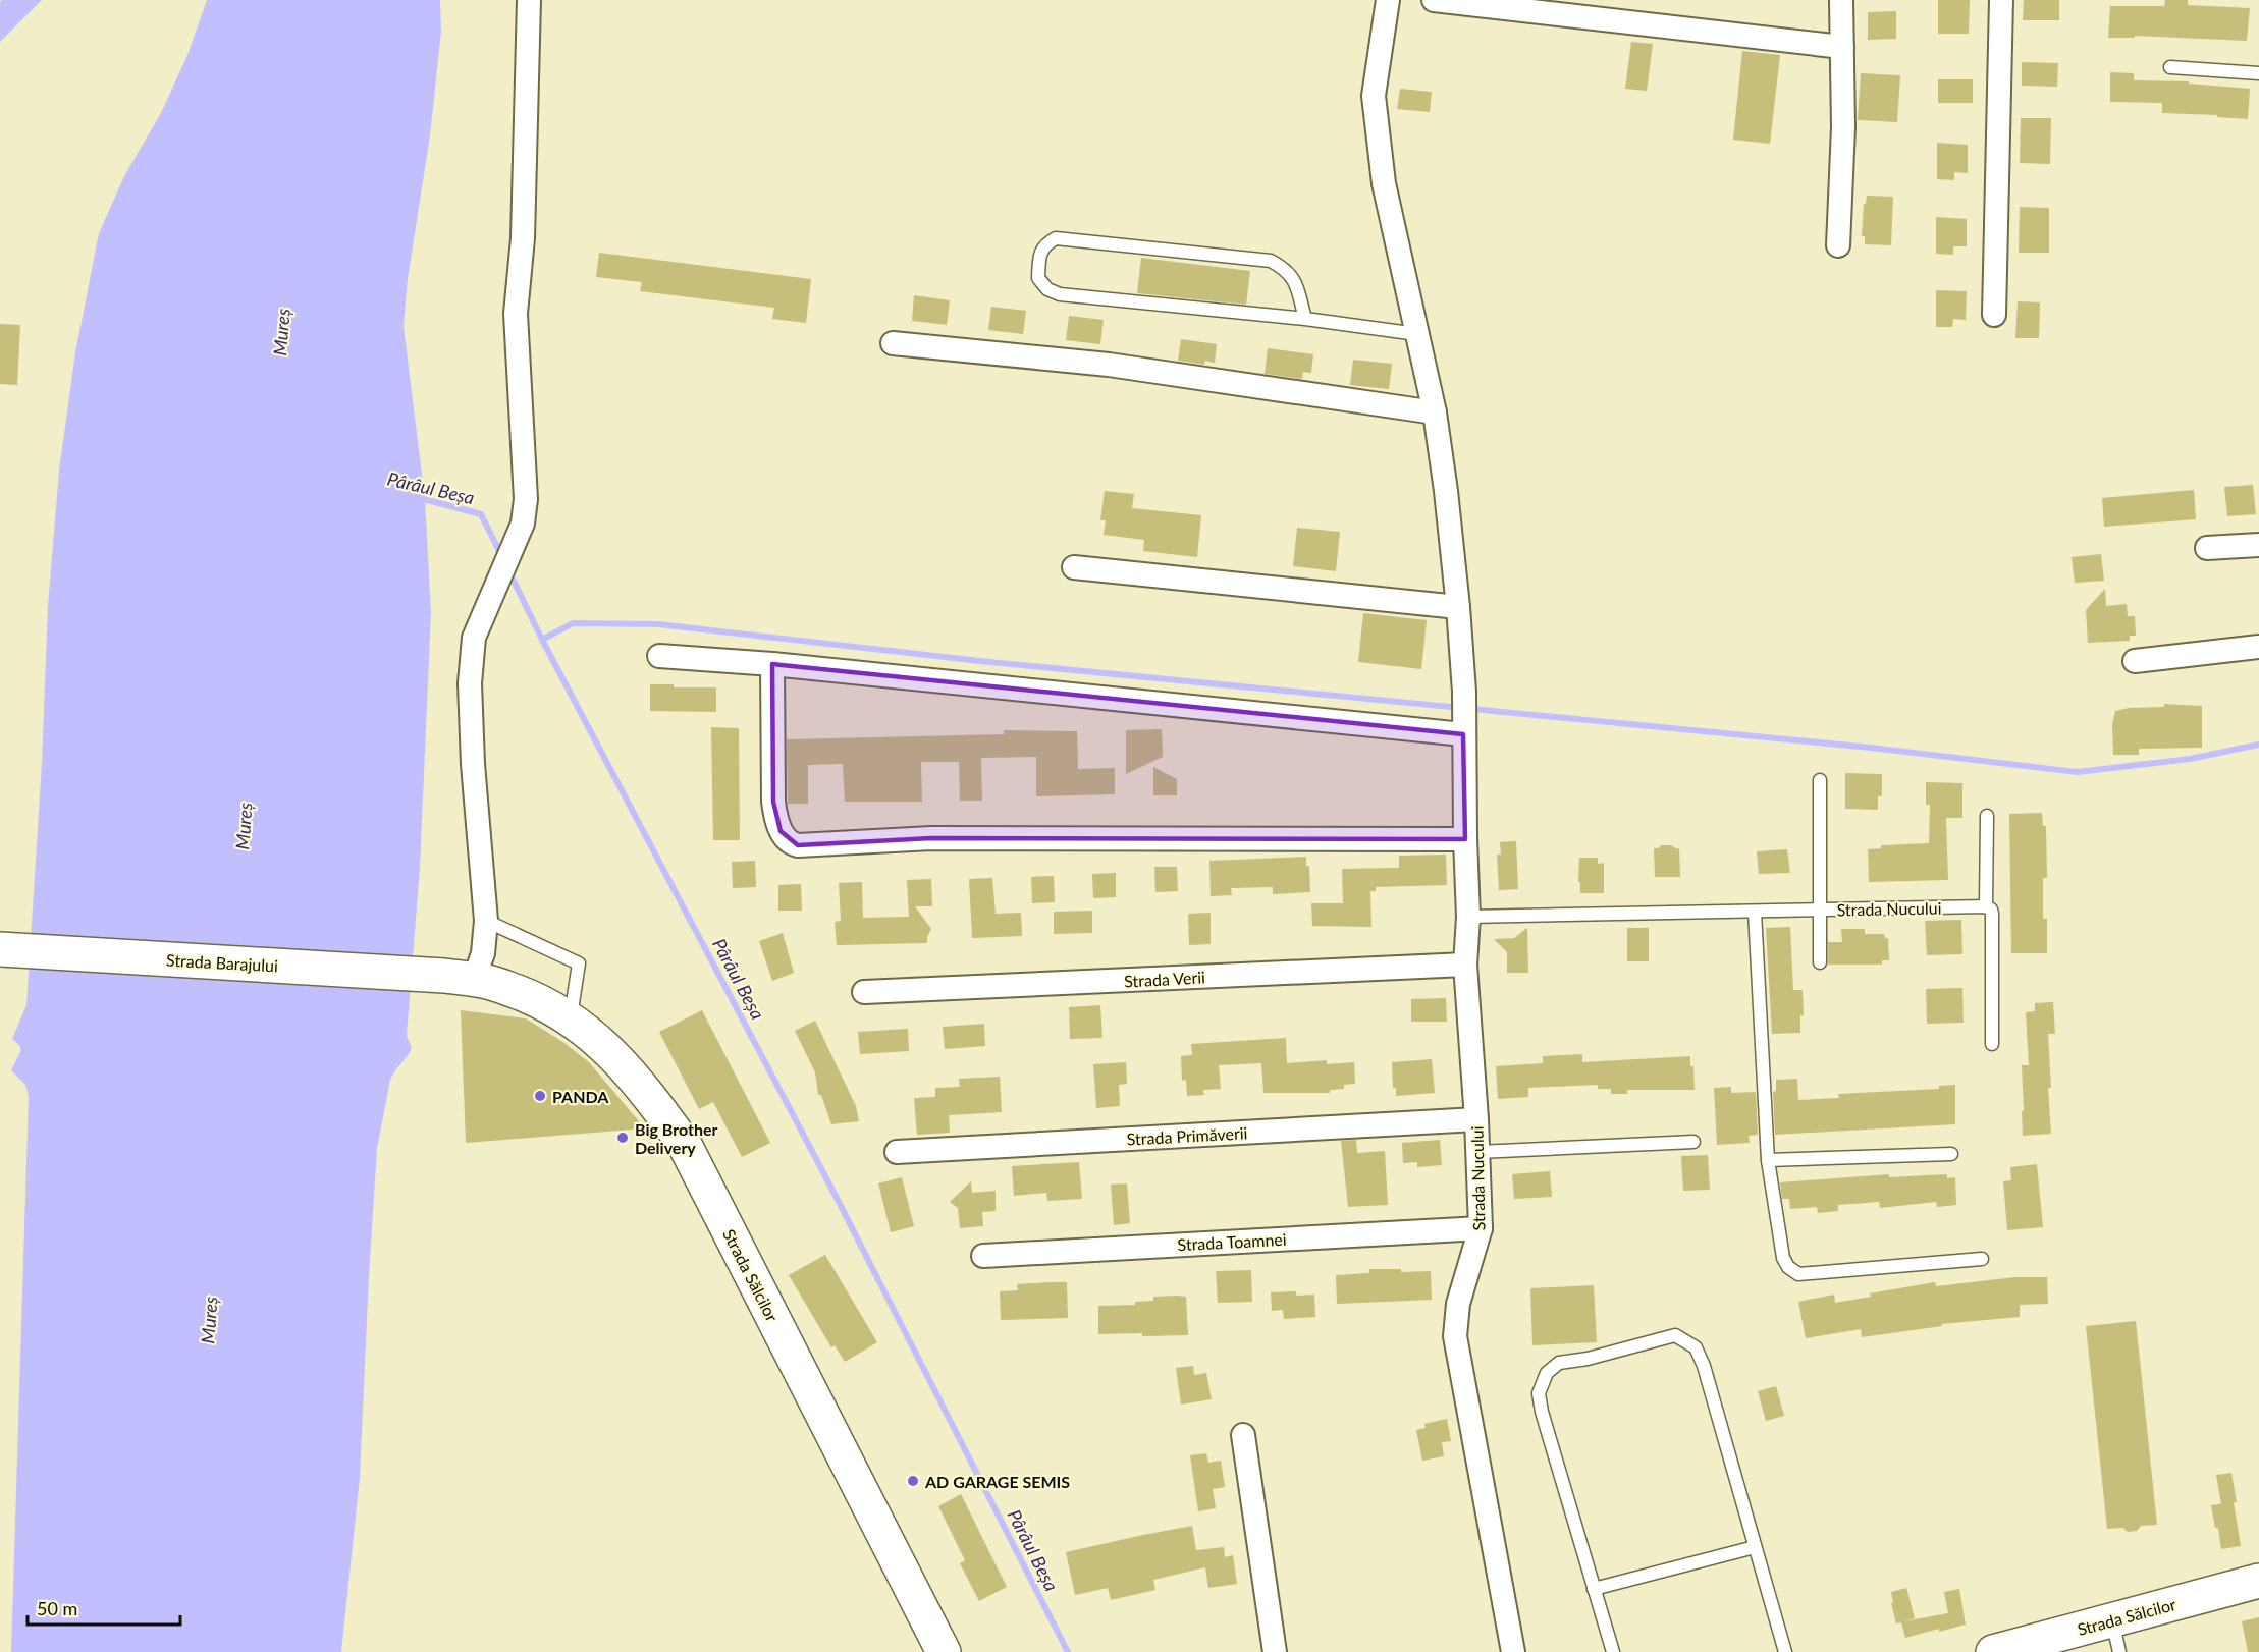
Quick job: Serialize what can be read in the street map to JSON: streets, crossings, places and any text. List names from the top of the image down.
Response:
{
  "streets": {
    "main road": ["Strada Barajului", "Strada Sălcilor"],
    "street": [
      "Strada Nucului",
      "Strada Verii",
      "Strada Primăverii",
      "Strada Toamnei"
    ]
  },
  "crossings": [
    ["Strada Nucului", "Strada Verii"],
    ["Strada Nucului", "Strada Primăverii"],
    ["Strada Nucului", "Strada Toamnei"],
    ["Strada Barajului", "Strada Sălcilor"]
  ],
  "water": ["Mureș", "Pârâul Beșa"],
  "places": ["PANDA", "Big Brother Delivery", "AD GARAGE SEMIS"],
  "scale_bar": "50 m"
}
